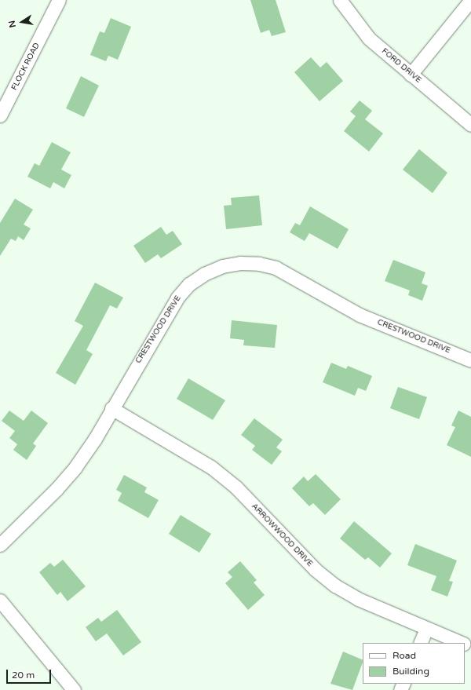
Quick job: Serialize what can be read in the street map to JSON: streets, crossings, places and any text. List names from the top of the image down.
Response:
{
  "streets": {
    "street": [
      "FORD DRIVE",
      "FLOCK ROAD",
      "CRESTWOOD DRIVE",
      "ARROWWOOD DRIVE"
    ]
  },
  "crossings": [
    ["CRESTWOOD DRIVE", "ARROWWOOD DRIVE"]
  ],
  "legend": ["Road", "Building"],
  "scale_bar": "20 m",
  "north": "left"
}
